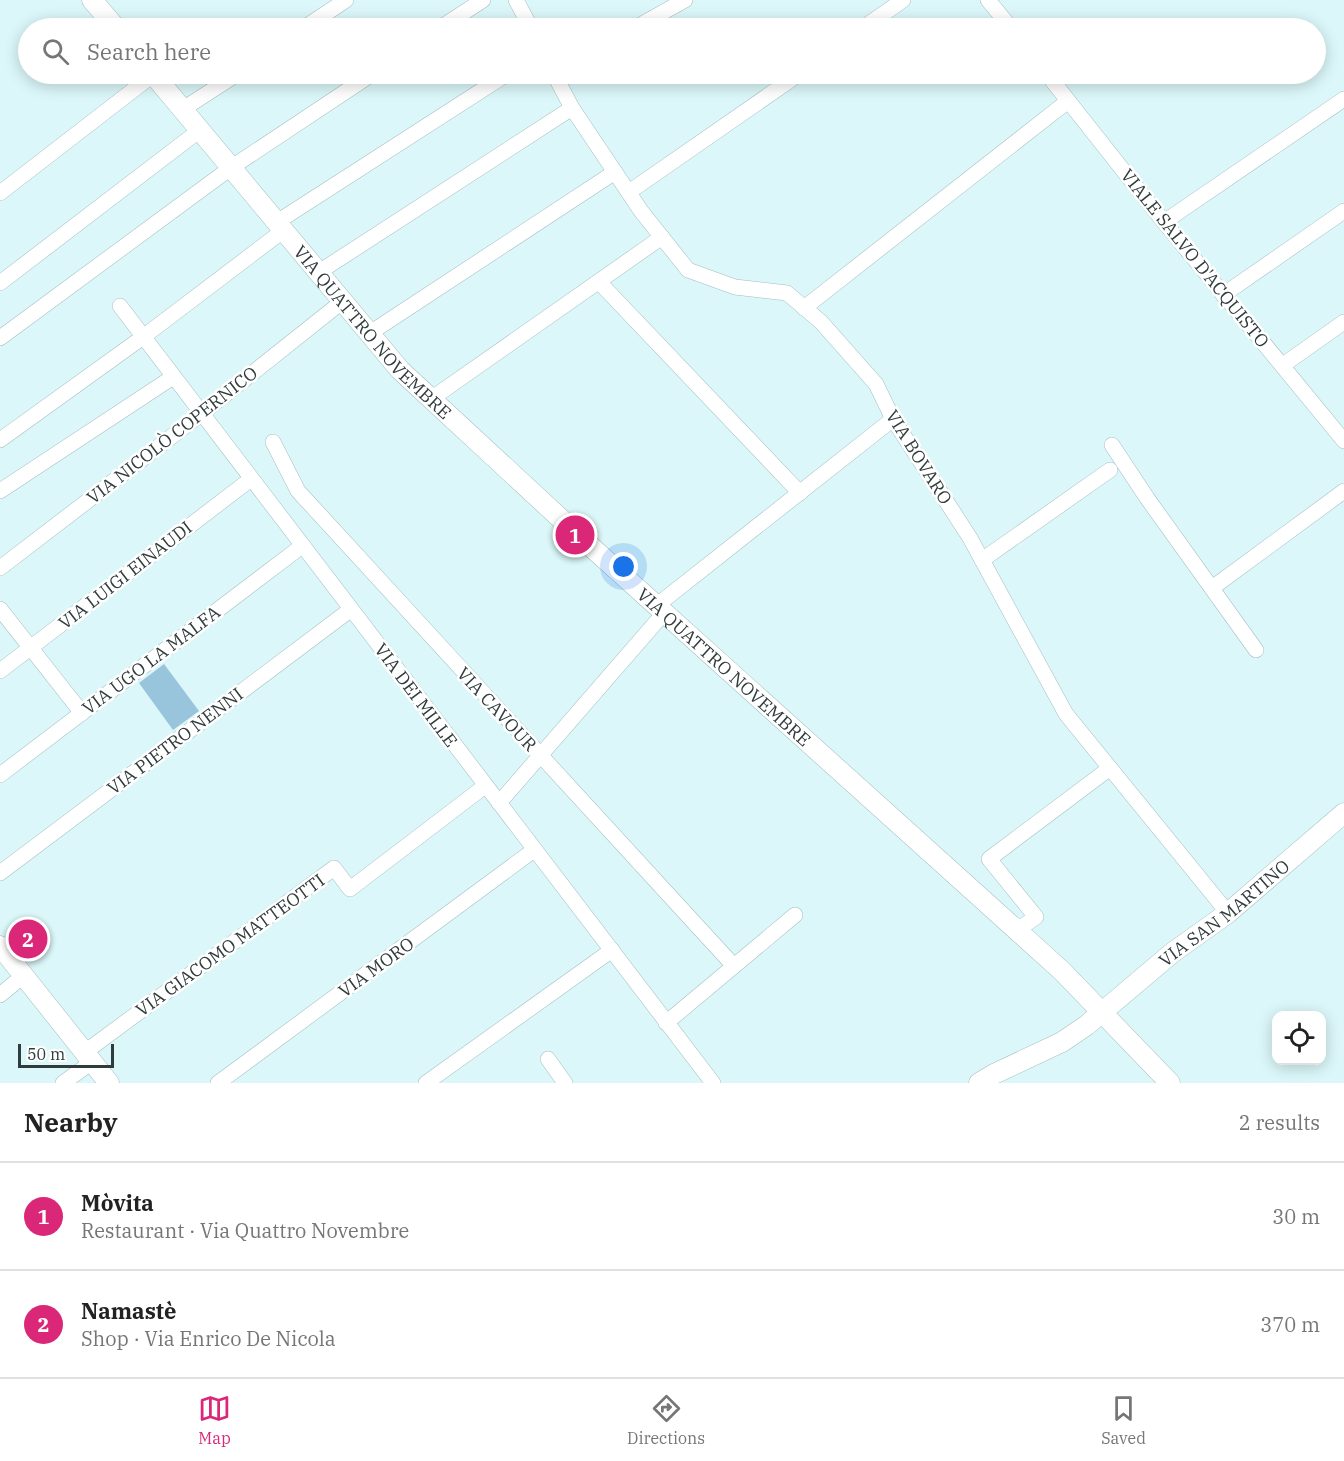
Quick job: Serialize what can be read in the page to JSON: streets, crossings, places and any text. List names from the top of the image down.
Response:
{
  "streets": {
    "street": [
      "VIALE SALVO D'ACQUISTO",
      "VIA QUATTRO NOVEMBRE",
      "VIA NICOLÒ COPERNICO",
      "VIA BOVARO",
      "VIA LUIGI EINAUDI",
      "VIA UGO LA MALFA",
      "VIA DEI MILLE",
      "VIA CAVOUR",
      "VIA PIETRO NENNI",
      "VIA SAN MARTINO",
      "VIA GIACOMO MATTEOTTI",
      "VIA MORO"
    ]
  },
  "crossings": [
    ["VIA QUATTRO NOVEMBRE", "VIA NICOLÒ COPERNICO"],
    ["VIA QUATTRO NOVEMBRE", "VIA SAN MARTINO"],
    ["VIA NICOLÒ COPERNICO", "VIA DEI MILLE"],
    ["VIA BOVARO", "VIA SAN MARTINO"],
    ["VIA LUIGI EINAUDI", "VIA DEI MILLE"],
    ["VIA UGO LA MALFA", "VIA DEI MILLE"],
    ["VIA DEI MILLE", "VIA PIETRO NENNI"],
    ["VIA DEI MILLE", "VIA GIACOMO MATTEOTTI"],
    ["VIA DEI MILLE", "VIA MORO"]
  ],
  "scale_bar": "50 m",
  "page": {
    "search": "Search here",
    "pins": ["1", "2"],
    "scale": "50 m",
    "heading": ["Nearby", "2 results"],
    "list": [
      {
        "mark": "1",
        "name": "Mòvita",
        "note": "Restaurant · Via Quattro Novembre",
        "value": "30 m"
      },
      {
        "mark": "2",
        "name": "Namastè",
        "note": "Shop · Via Enrico De Nicola",
        "value": "370 m"
      }
    ],
    "nav": ["Map", "Directions", "Saved"]
  }
}
